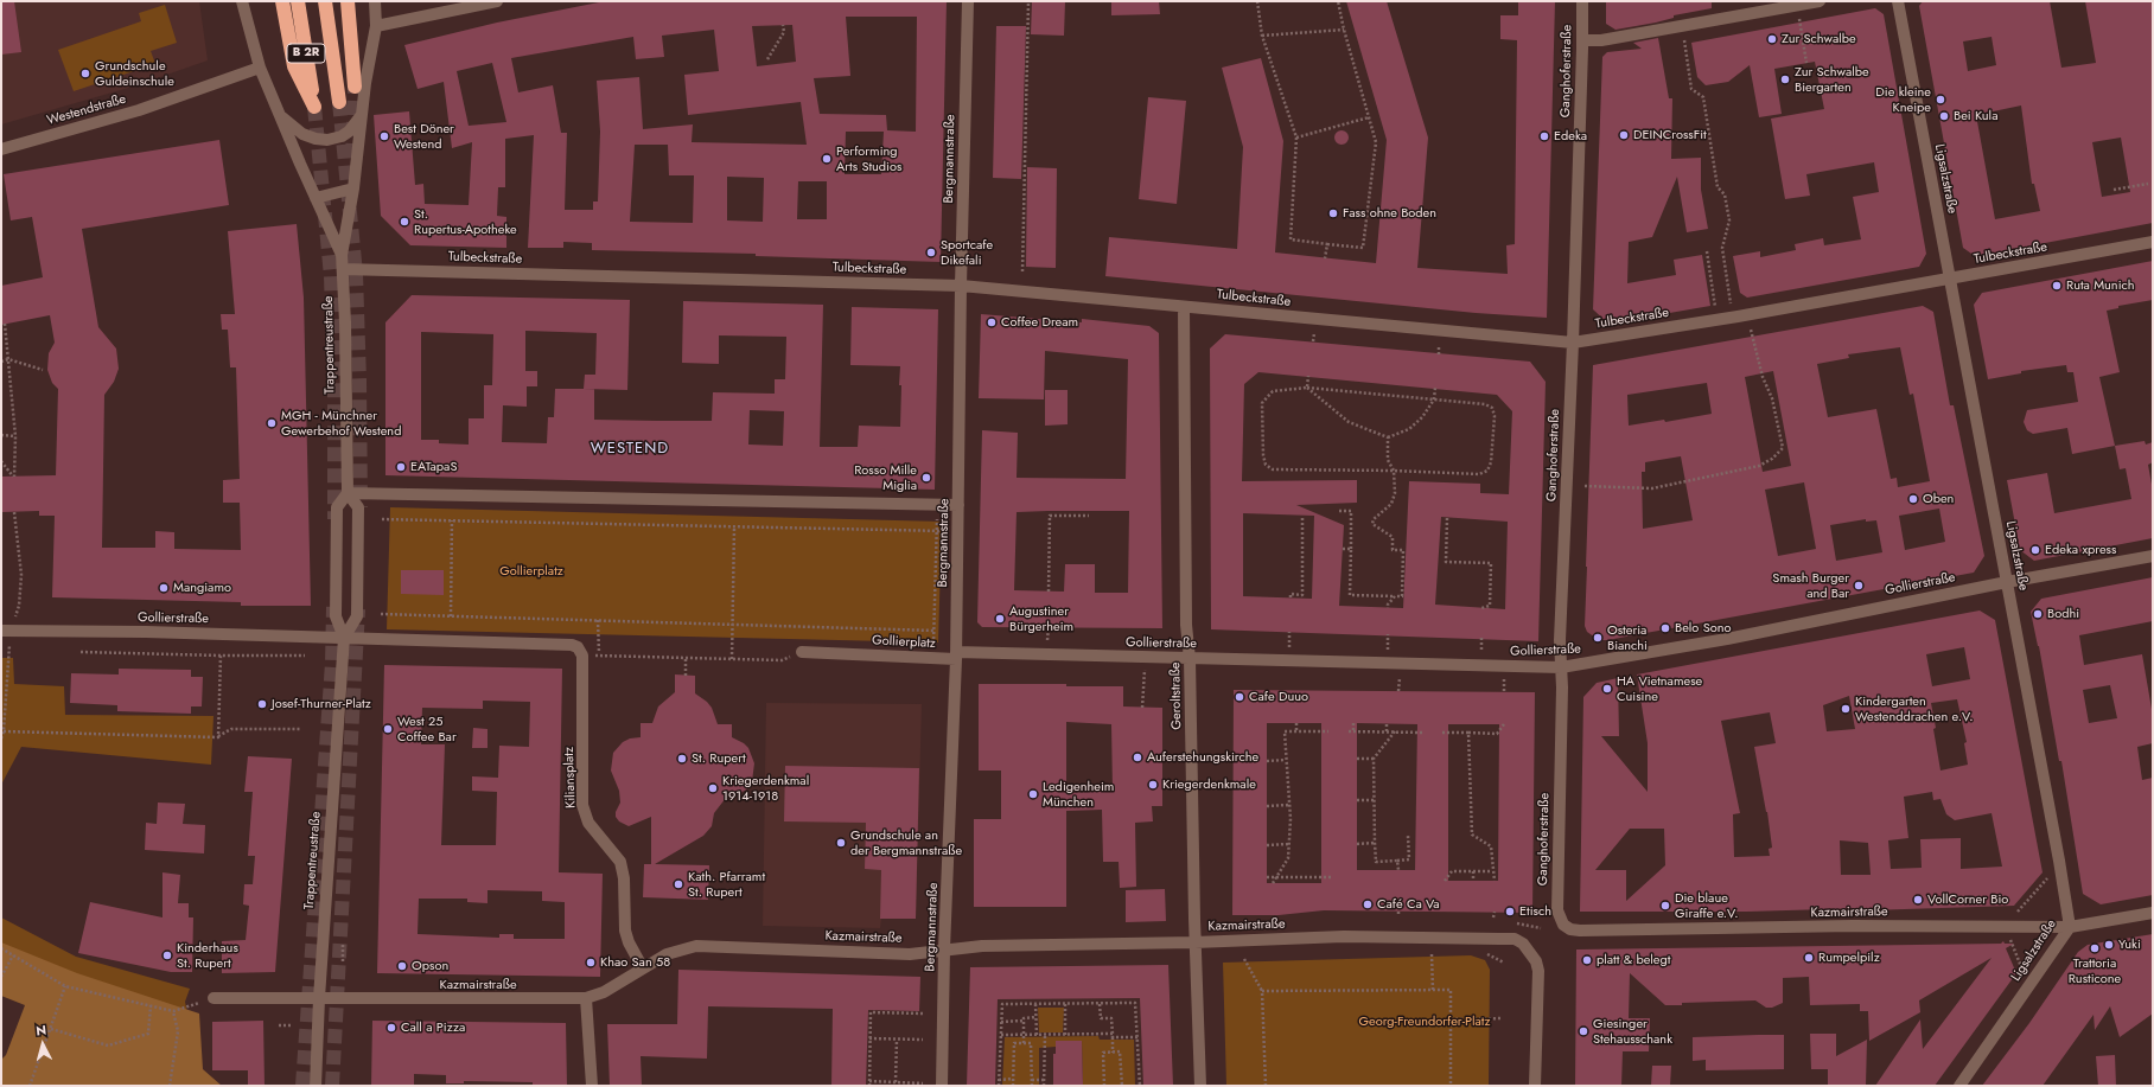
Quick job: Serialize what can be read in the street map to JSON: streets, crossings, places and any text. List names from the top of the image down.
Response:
{
  "streets": {
    "highway": ["B 2R"],
    "street": [
      "Ganghoferstraße",
      "Westendstraße",
      "Bergmannstraße",
      "Ligsalzstraße",
      "Tulbeckstraße",
      "Trappentreustraße",
      "Gollierstraße",
      "Gollierplatz",
      "Geroltstraße",
      "Kiliansplatz",
      "Kazmairstraße"
    ]
  },
  "crossings": [
    ["Ganghoferstraße", "Tulbeckstraße"],
    ["Ganghoferstraße", "Gollierstraße"],
    ["Ganghoferstraße", "Kazmairstraße"],
    ["Westendstraße", "Trappentreustraße"],
    ["Bergmannstraße", "Tulbeckstraße"],
    ["Bergmannstraße", "Gollierstraße"],
    ["Bergmannstraße", "Gollierplatz"],
    ["Bergmannstraße", "Kazmairstraße"],
    ["Ligsalzstraße", "Tulbeckstraße"],
    ["Ligsalzstraße", "Gollierstraße"],
    ["Ligsalzstraße", "Kazmairstraße"],
    ["Tulbeckstraße", "Trappentreustraße"],
    ["Tulbeckstraße", "Geroltstraße"],
    ["Trappentreustraße", "Gollierstraße"],
    ["Trappentreustraße", "Kazmairstraße"],
    ["Gollierstraße", "Gollierplatz"],
    ["Gollierstraße", "Geroltstraße"],
    ["Geroltstraße", "Kazmairstraße"],
    ["Kiliansplatz", "Kazmairstraße"]
  ],
  "districts": ["WESTEND"],
  "parks": ["Gollierplatz", "Georg-Freundorfer-Platz"],
  "places": [
    "Zur Schwalbe",
    "Grundschule Guldeinschule",
    "Zur Schwalbe Biergarten",
    "Die kleine Kneipe",
    "Bei Kula",
    "DEINCrossFit",
    "Best Döner Westend",
    "Edeka",
    "Performing Arts Studios",
    "Fass ohne Boden",
    "St. Rupertus-Apotheke",
    "Sportcafe Dikefali",
    "Ruta Munich",
    "Coffee Dream",
    "MGH - Münchner Gewerbehof Westend",
    "EATapaS",
    "Rosso Mille Miglia",
    "Oben",
    "Edeka xpress",
    "Smash Burger and Bar",
    "Mangiamo",
    "Bodhi",
    "Augustiner Bürgerheim",
    "Belo Sono",
    "Osteria Bianchi",
    "HA Vietnamese Cuisine",
    "Cafe Duuo",
    "Josef-Thurner-Platz",
    "Kindergarten Westenddrachen e.V.",
    "West 25 Coffee Bar",
    "Auferstehungskirche",
    "St. Rupert",
    "Kriegerdenkmale",
    "Kriegerdenkmal 1914-1918",
    "Ledigenheim München",
    "Grundschule an der Bergmannstraße",
    "Kath. Pfarramt St. Rupert",
    "VollCorner Bio",
    "Café Ca Va",
    "Die blaue Giraffe e.V.",
    "Etisch",
    "Yuki",
    "Trattoria Rusticone",
    "Kinderhaus St. Rupert",
    "Rumpelpilz",
    "platt & belegt",
    "Khao San 58",
    "Opson",
    "Call a Pizza",
    "Giesinger Stehausschank"
  ],
  "north": "top"
}
